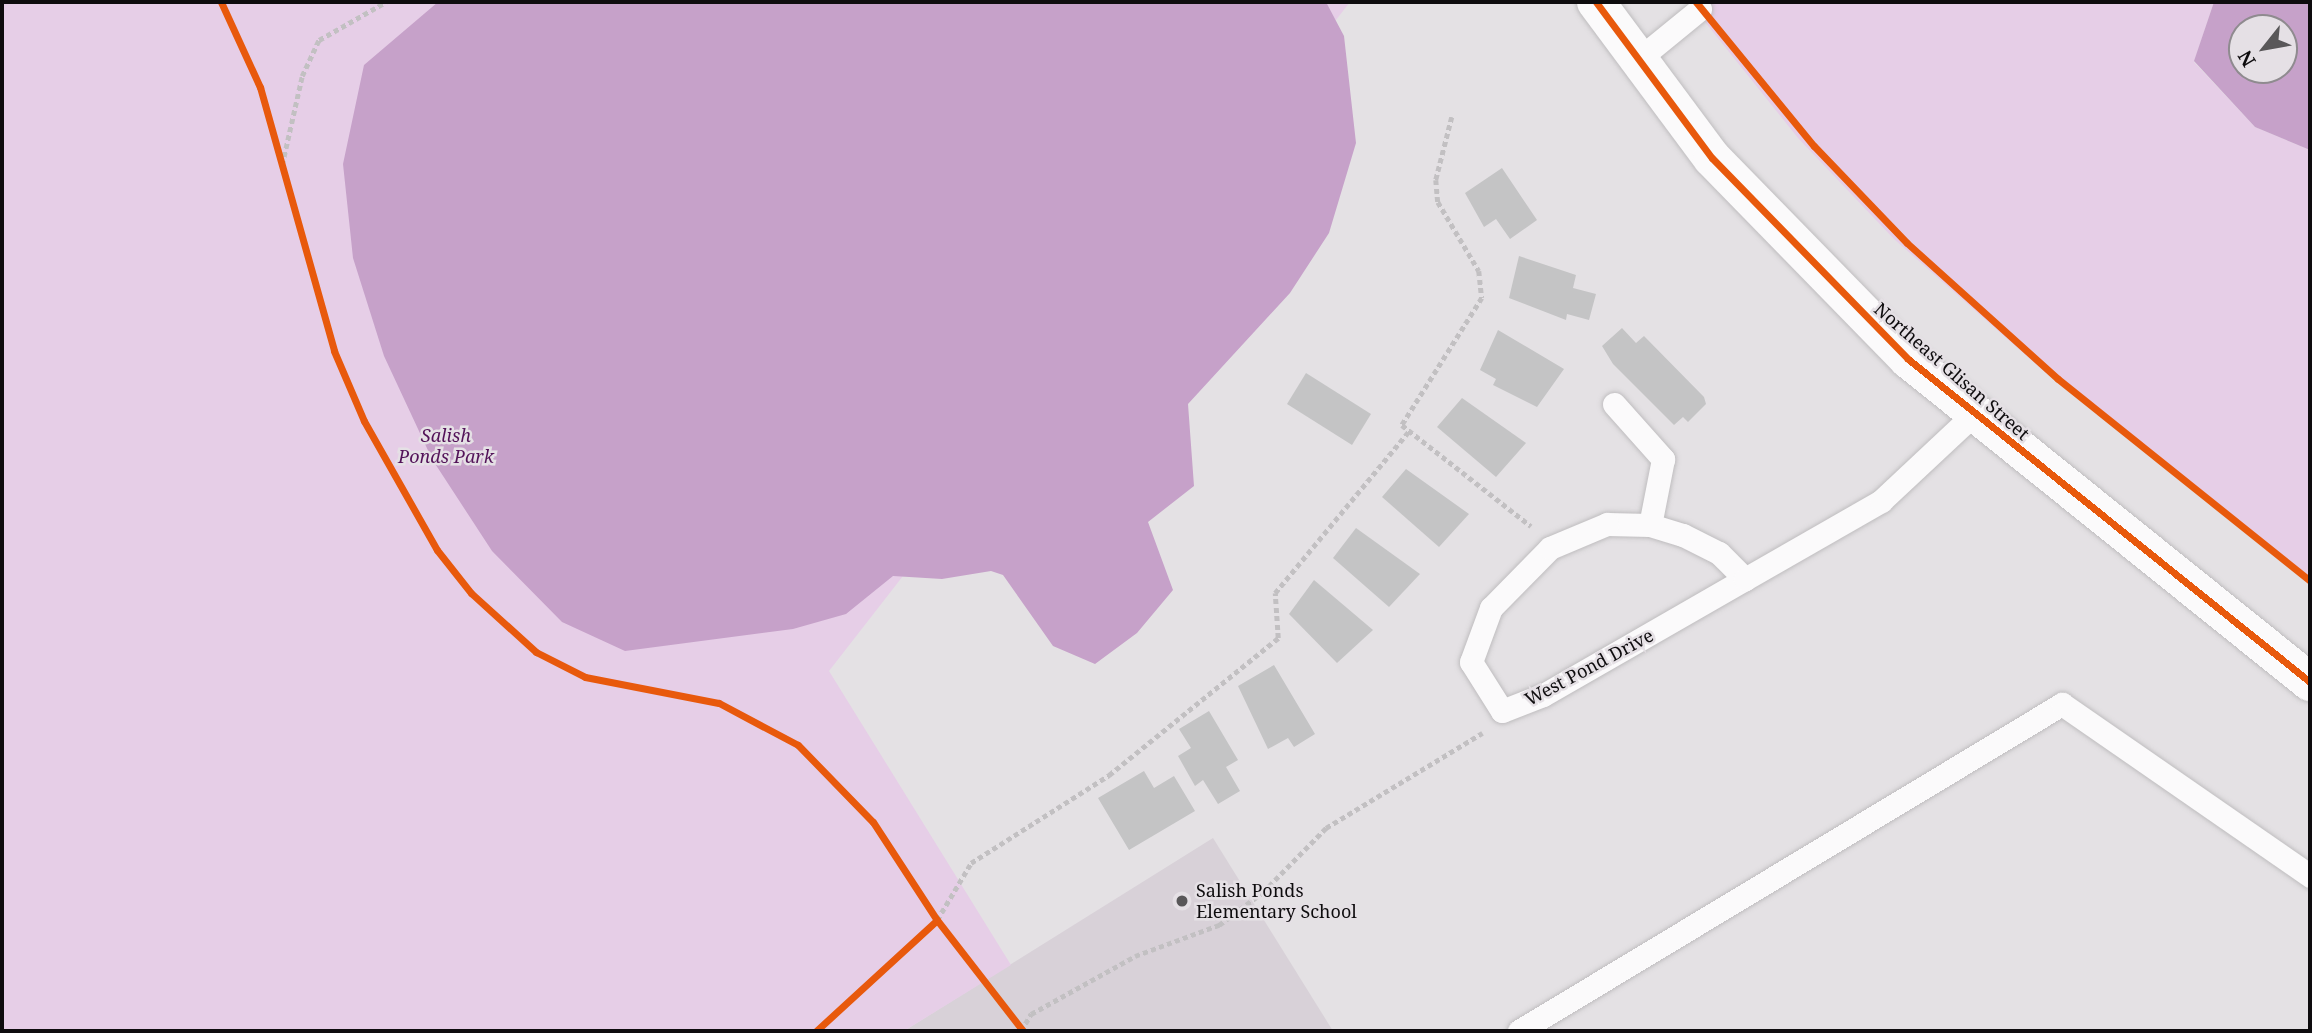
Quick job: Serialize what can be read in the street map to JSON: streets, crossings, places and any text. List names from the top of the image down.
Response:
{
  "streets": {
    "main road": ["Northeast Glisan Street"],
    "lane": ["West Pond Drive"]
  },
  "crossings": [
    ["Northeast Glisan Street", "West Pond Drive"]
  ],
  "parks": ["Salish Ponds Park"],
  "places": ["Salish Ponds Elementary School"],
  "north": "bottom left"
}
